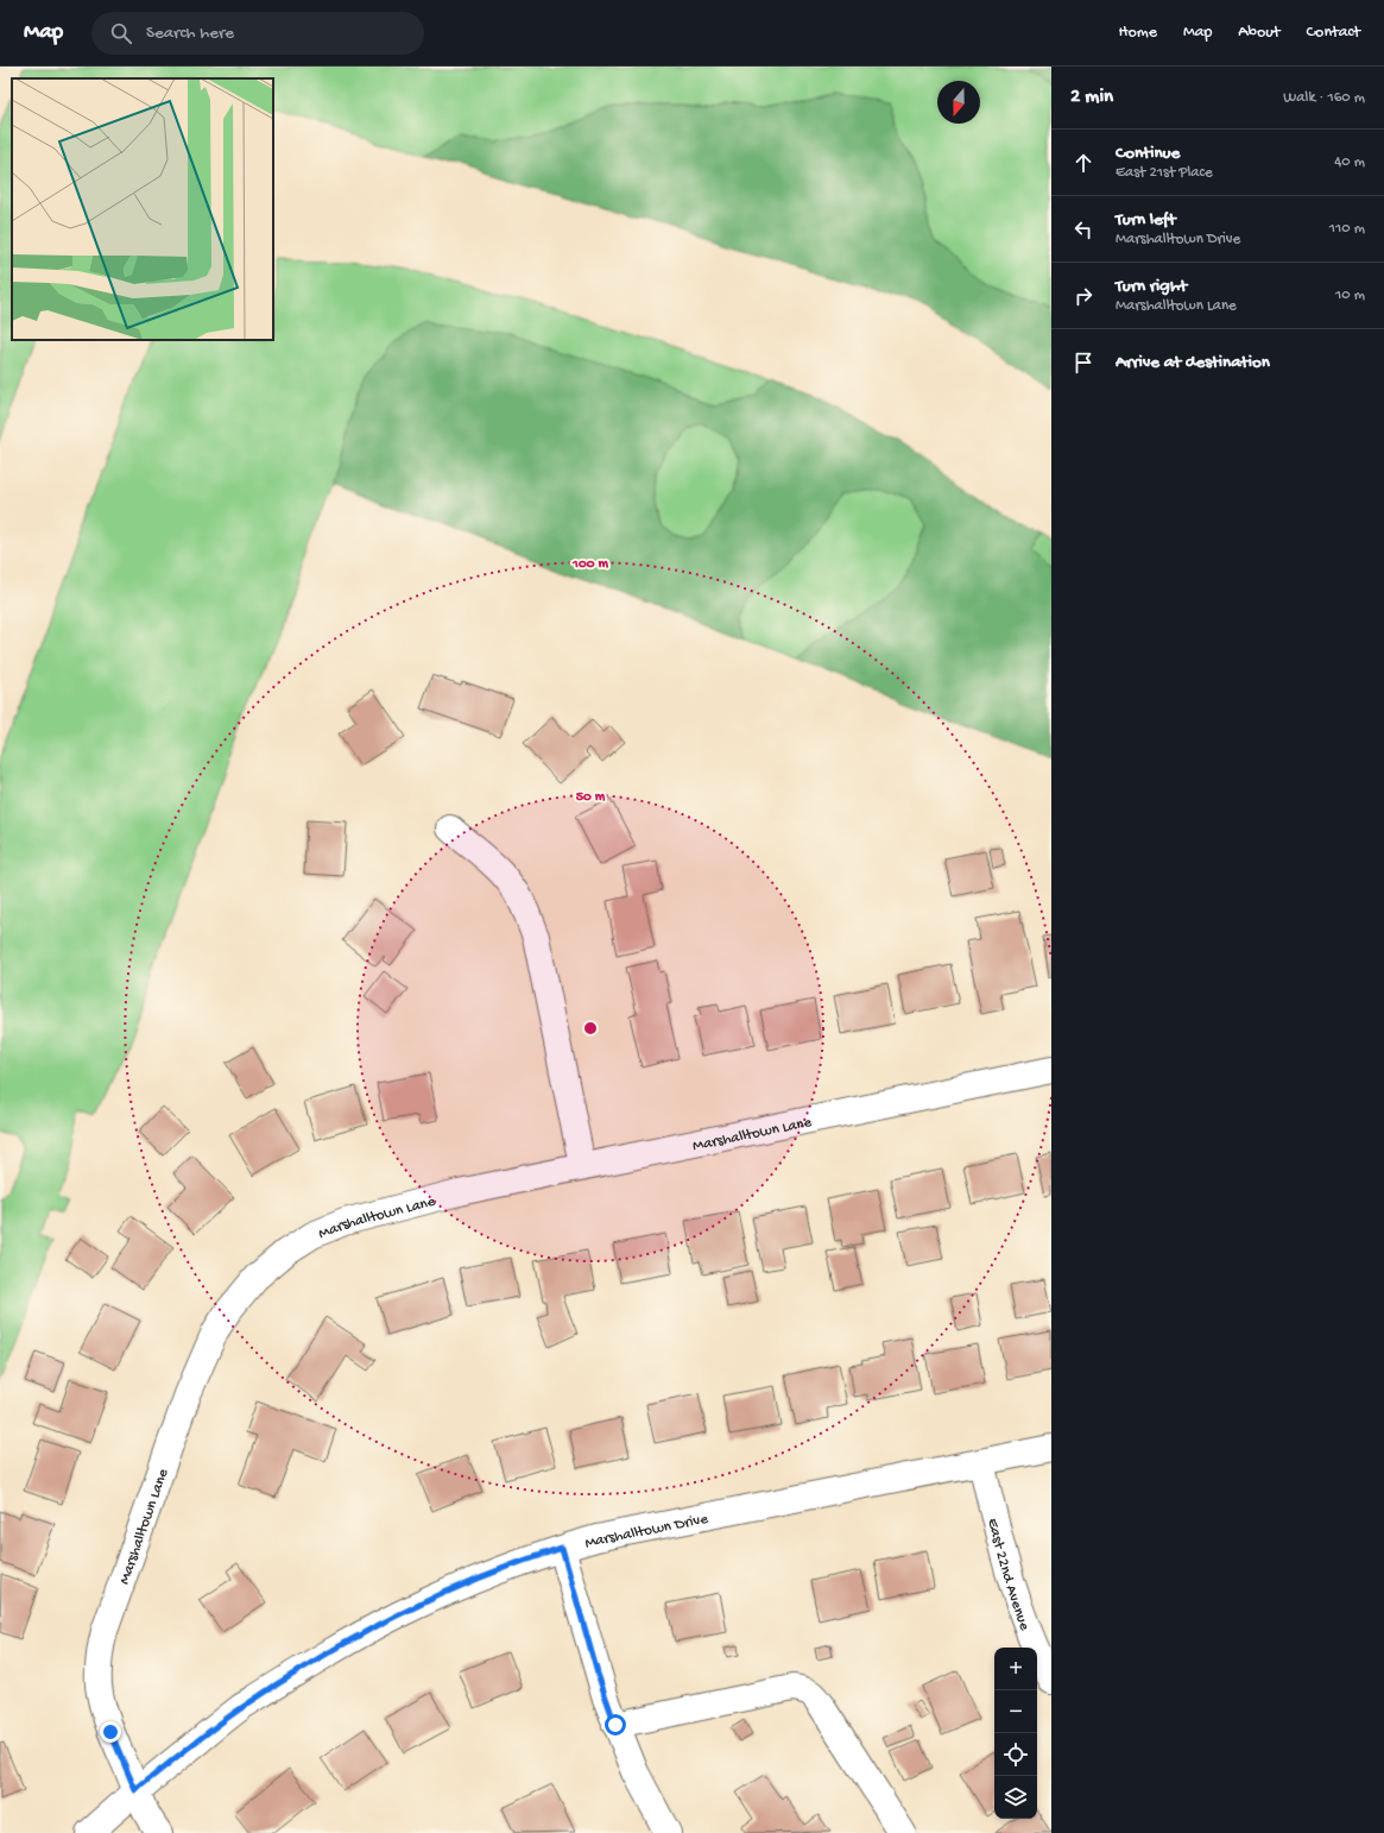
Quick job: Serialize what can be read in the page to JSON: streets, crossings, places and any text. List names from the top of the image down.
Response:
{
  "streets": {
    "street": ["Marshalltown Lane", "Marshalltown Drive", "East 22nd Avenue"]
  },
  "crossings": [
    ["Marshalltown Lane", "Marshalltown Drive"],
    ["Marshalltown Drive", "East 22nd Avenue"]
  ],
  "north": "bottom",
  "page": {
    "header": "Map",
    "search": "Search here",
    "nav": [
      "Home",
      "Map",
      "About",
      "Contact"
    ],
    "heading": ["2 min", "Walk · 160 m"],
    "list": [
      ["Continue", "East 21st Place", "40 m"],
      ["Turn left", "Marshalltown Drive", "110 m"],
      ["Turn right", "Marshalltown Lane", "10 m"],
      "Arrive at destination"
    ],
    "map_buttons": ["+", "−"]
  },
  "rings": ["100 m", "50 m"]
}
